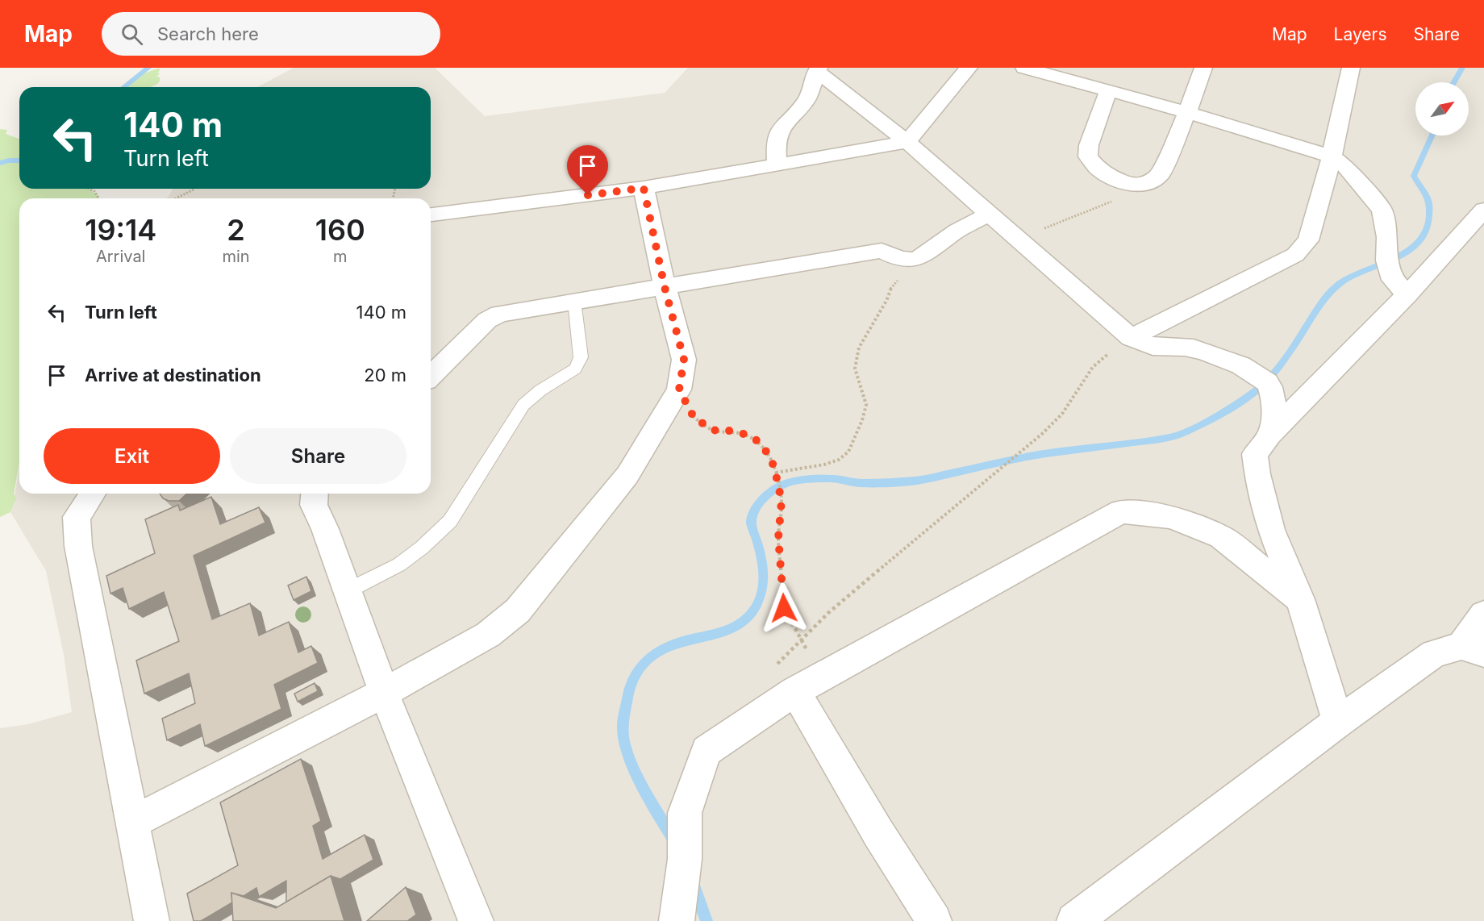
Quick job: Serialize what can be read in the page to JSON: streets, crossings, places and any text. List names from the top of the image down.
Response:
{
  "north": "top right",
  "page": {
    "header": "Map",
    "search": "Search here",
    "nav": ["Map", "Layers", "Share"],
    "turn": ["140 m", "Turn left"],
    "eta": [
      "19:14",
      "Arrival",
      "2",
      "min",
      "160",
      "m"
    ],
    "list": [
      {
        "name": "Turn left",
        "value": "140 m"
      },
      {
        "name": "Arrive at destination",
        "value": "20 m"
      }
    ],
    "buttons": ["Exit", "Share"]
  }
}
